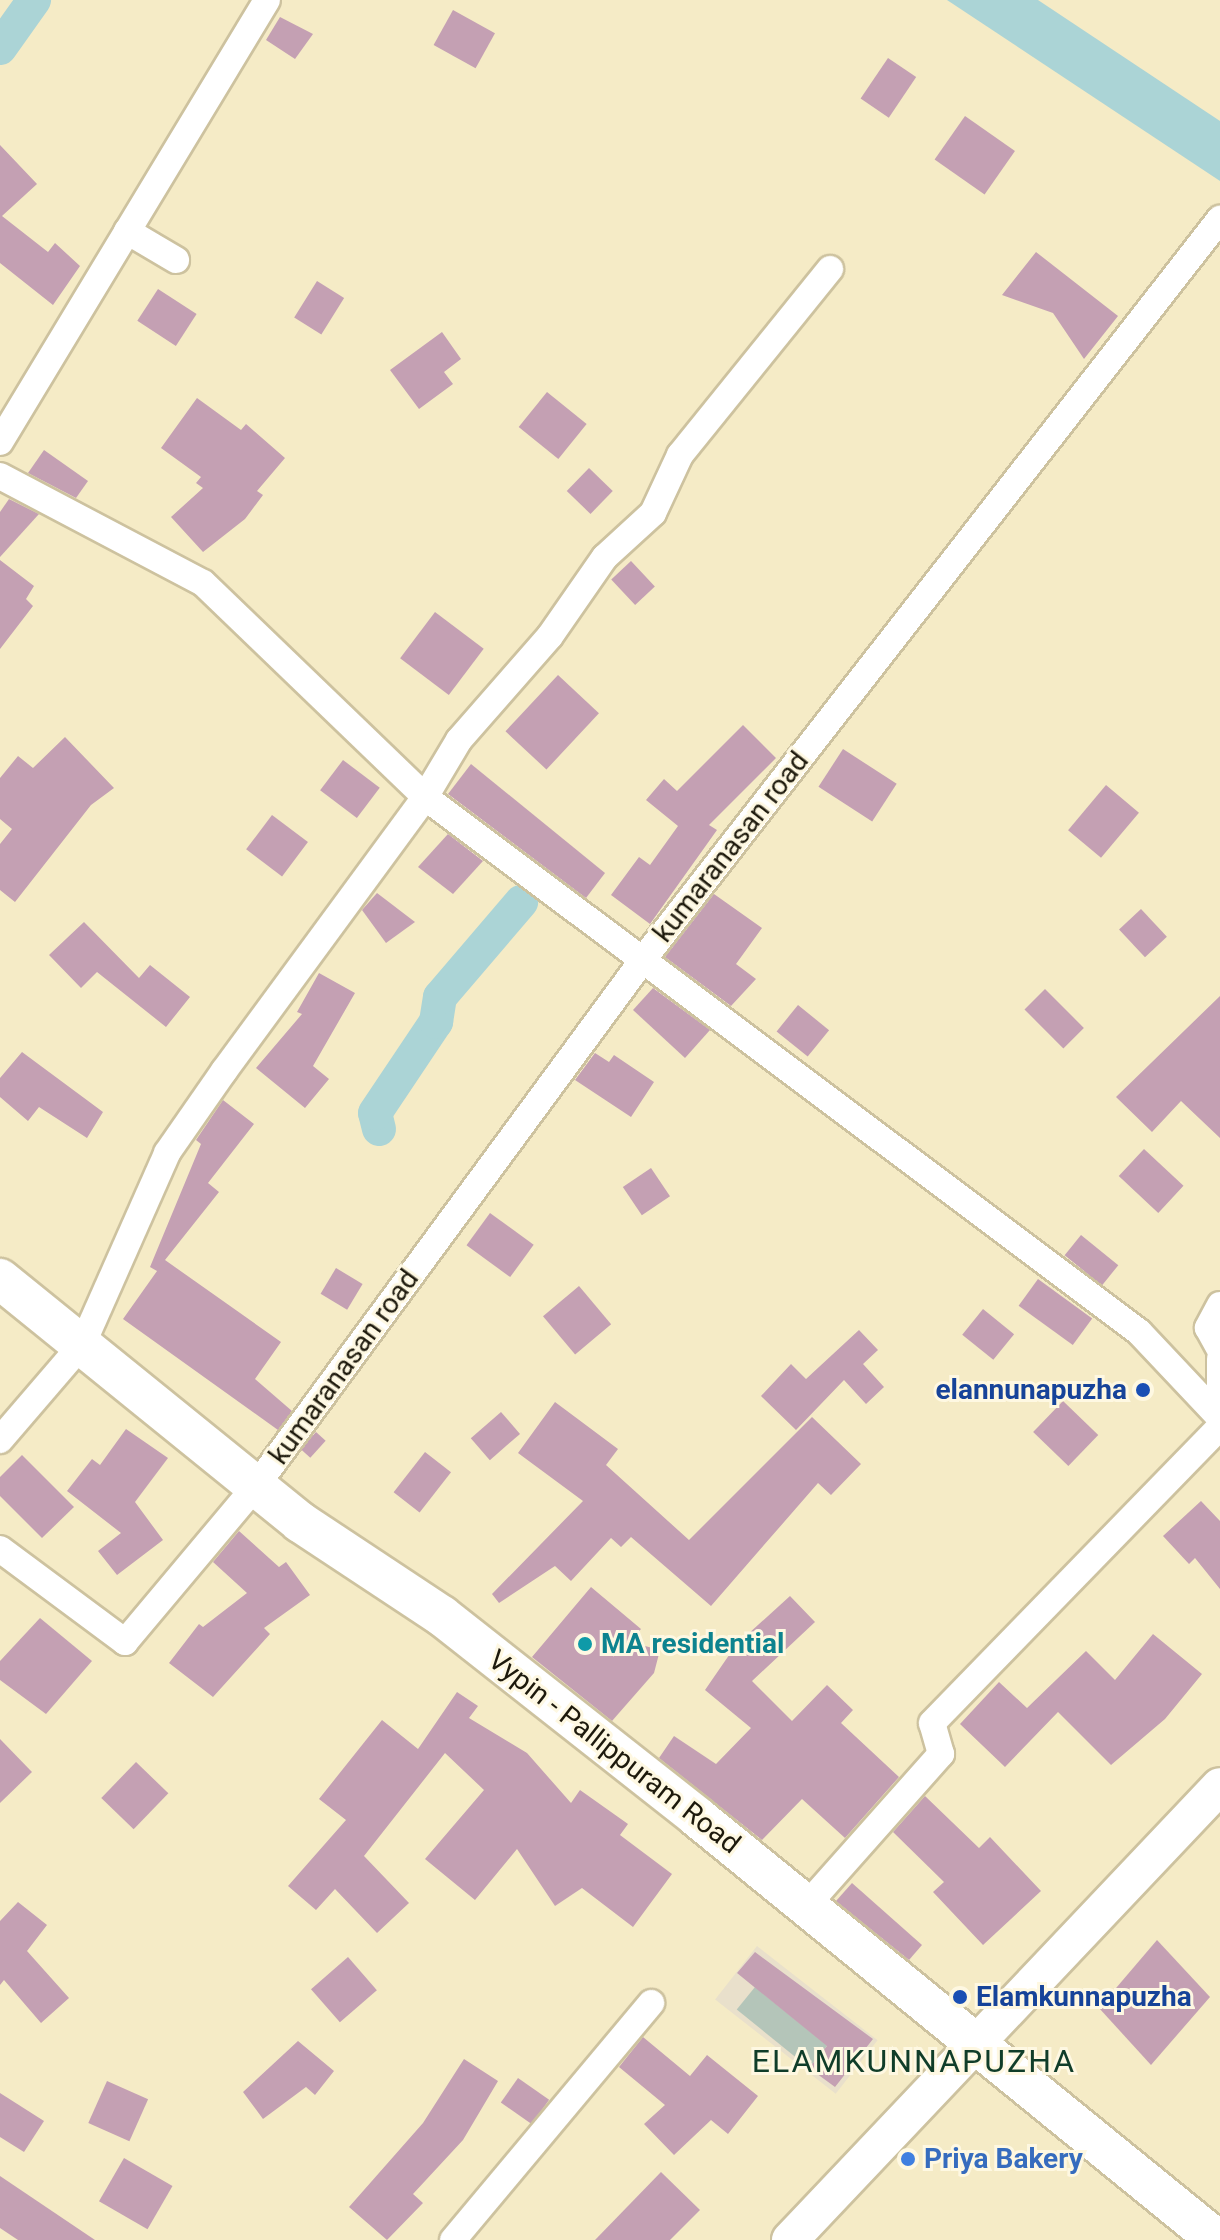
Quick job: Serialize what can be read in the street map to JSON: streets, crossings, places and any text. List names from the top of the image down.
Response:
{
  "streets": {
    "main road": ["Vypin - Pallippuram Road"],
    "street": ["kumaranasan road"]
  },
  "crossings": [
    ["kumaranasan road", "Vypin - Pallippuram Road"]
  ],
  "districts": ["ELAMKUNNAPUZHA"],
  "places": [
    "elannunapuzha",
    "MA residential",
    "Elamkunnapuzha",
    "Priya Bakery"
  ]
}
